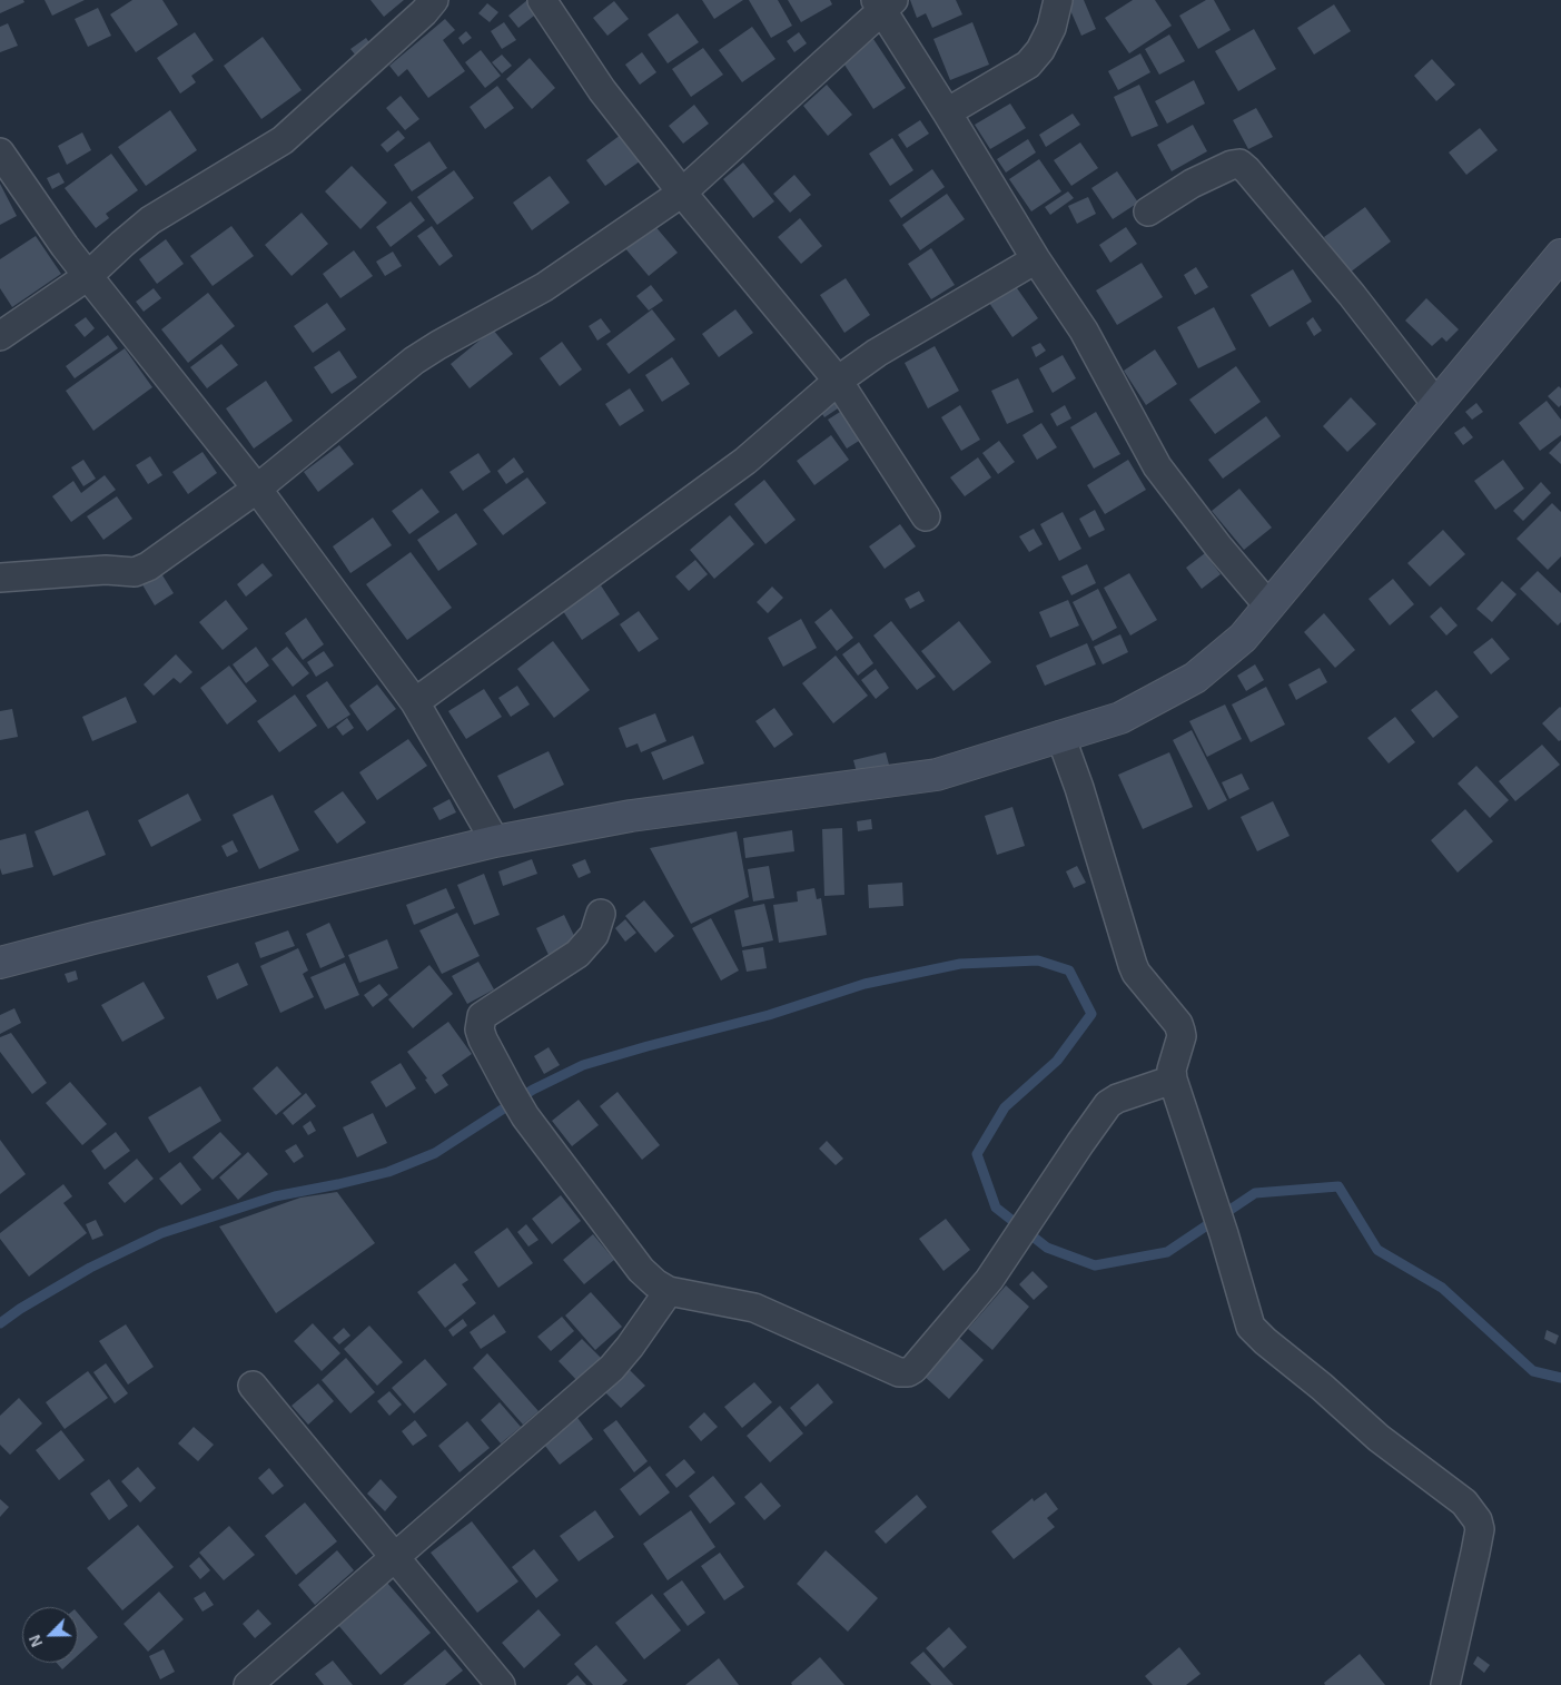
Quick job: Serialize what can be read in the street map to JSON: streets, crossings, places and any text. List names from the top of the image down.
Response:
{
  "north": "bottom left"
}
